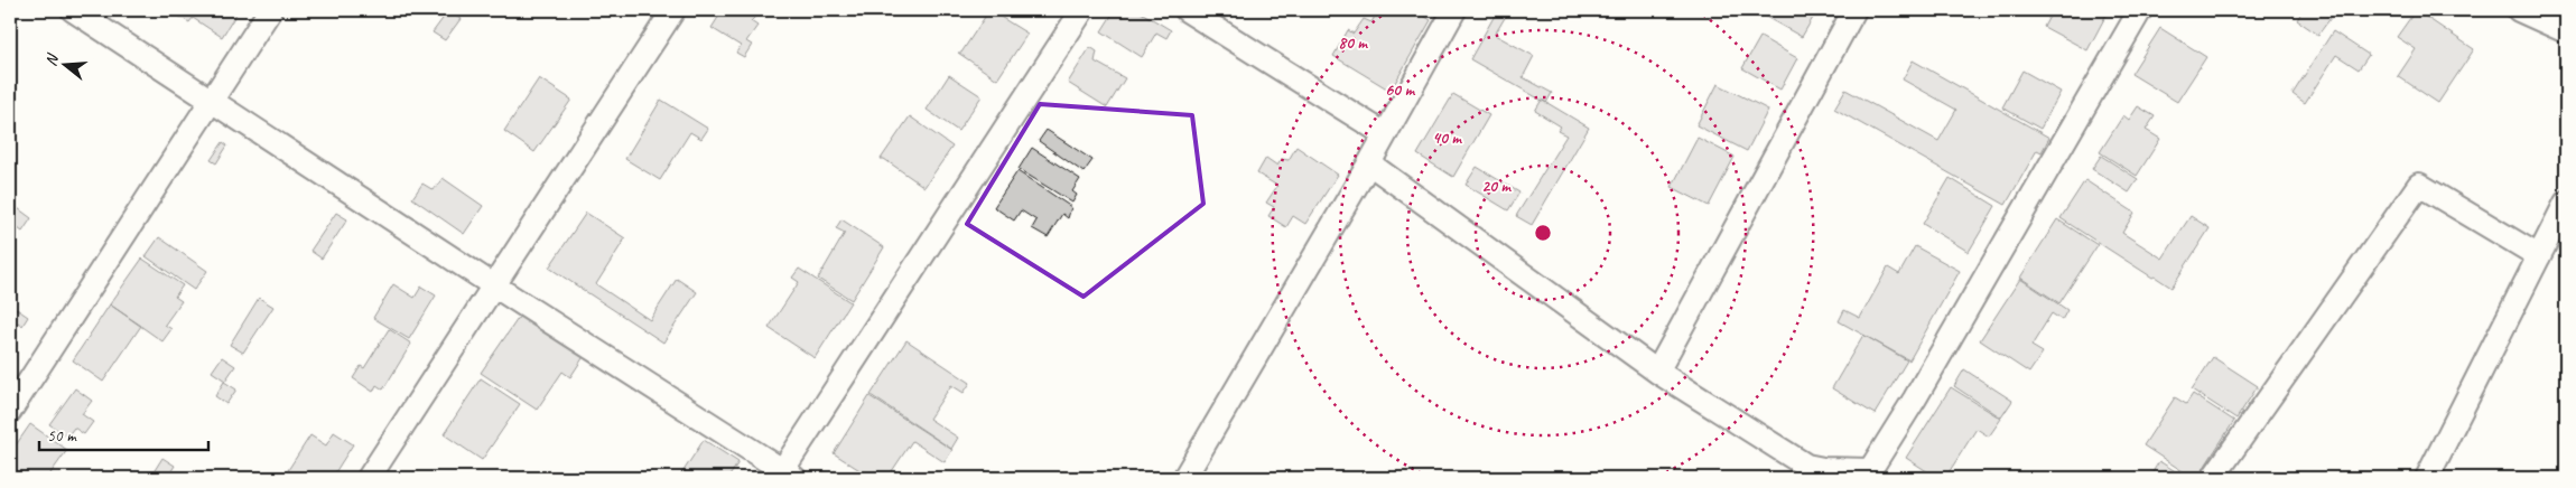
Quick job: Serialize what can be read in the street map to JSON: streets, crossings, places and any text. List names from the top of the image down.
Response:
{
  "scale_bar": "50 m",
  "north": "left",
  "rings": [
    "80 m",
    "60 m",
    "40 m",
    "20 m"
  ]
}
